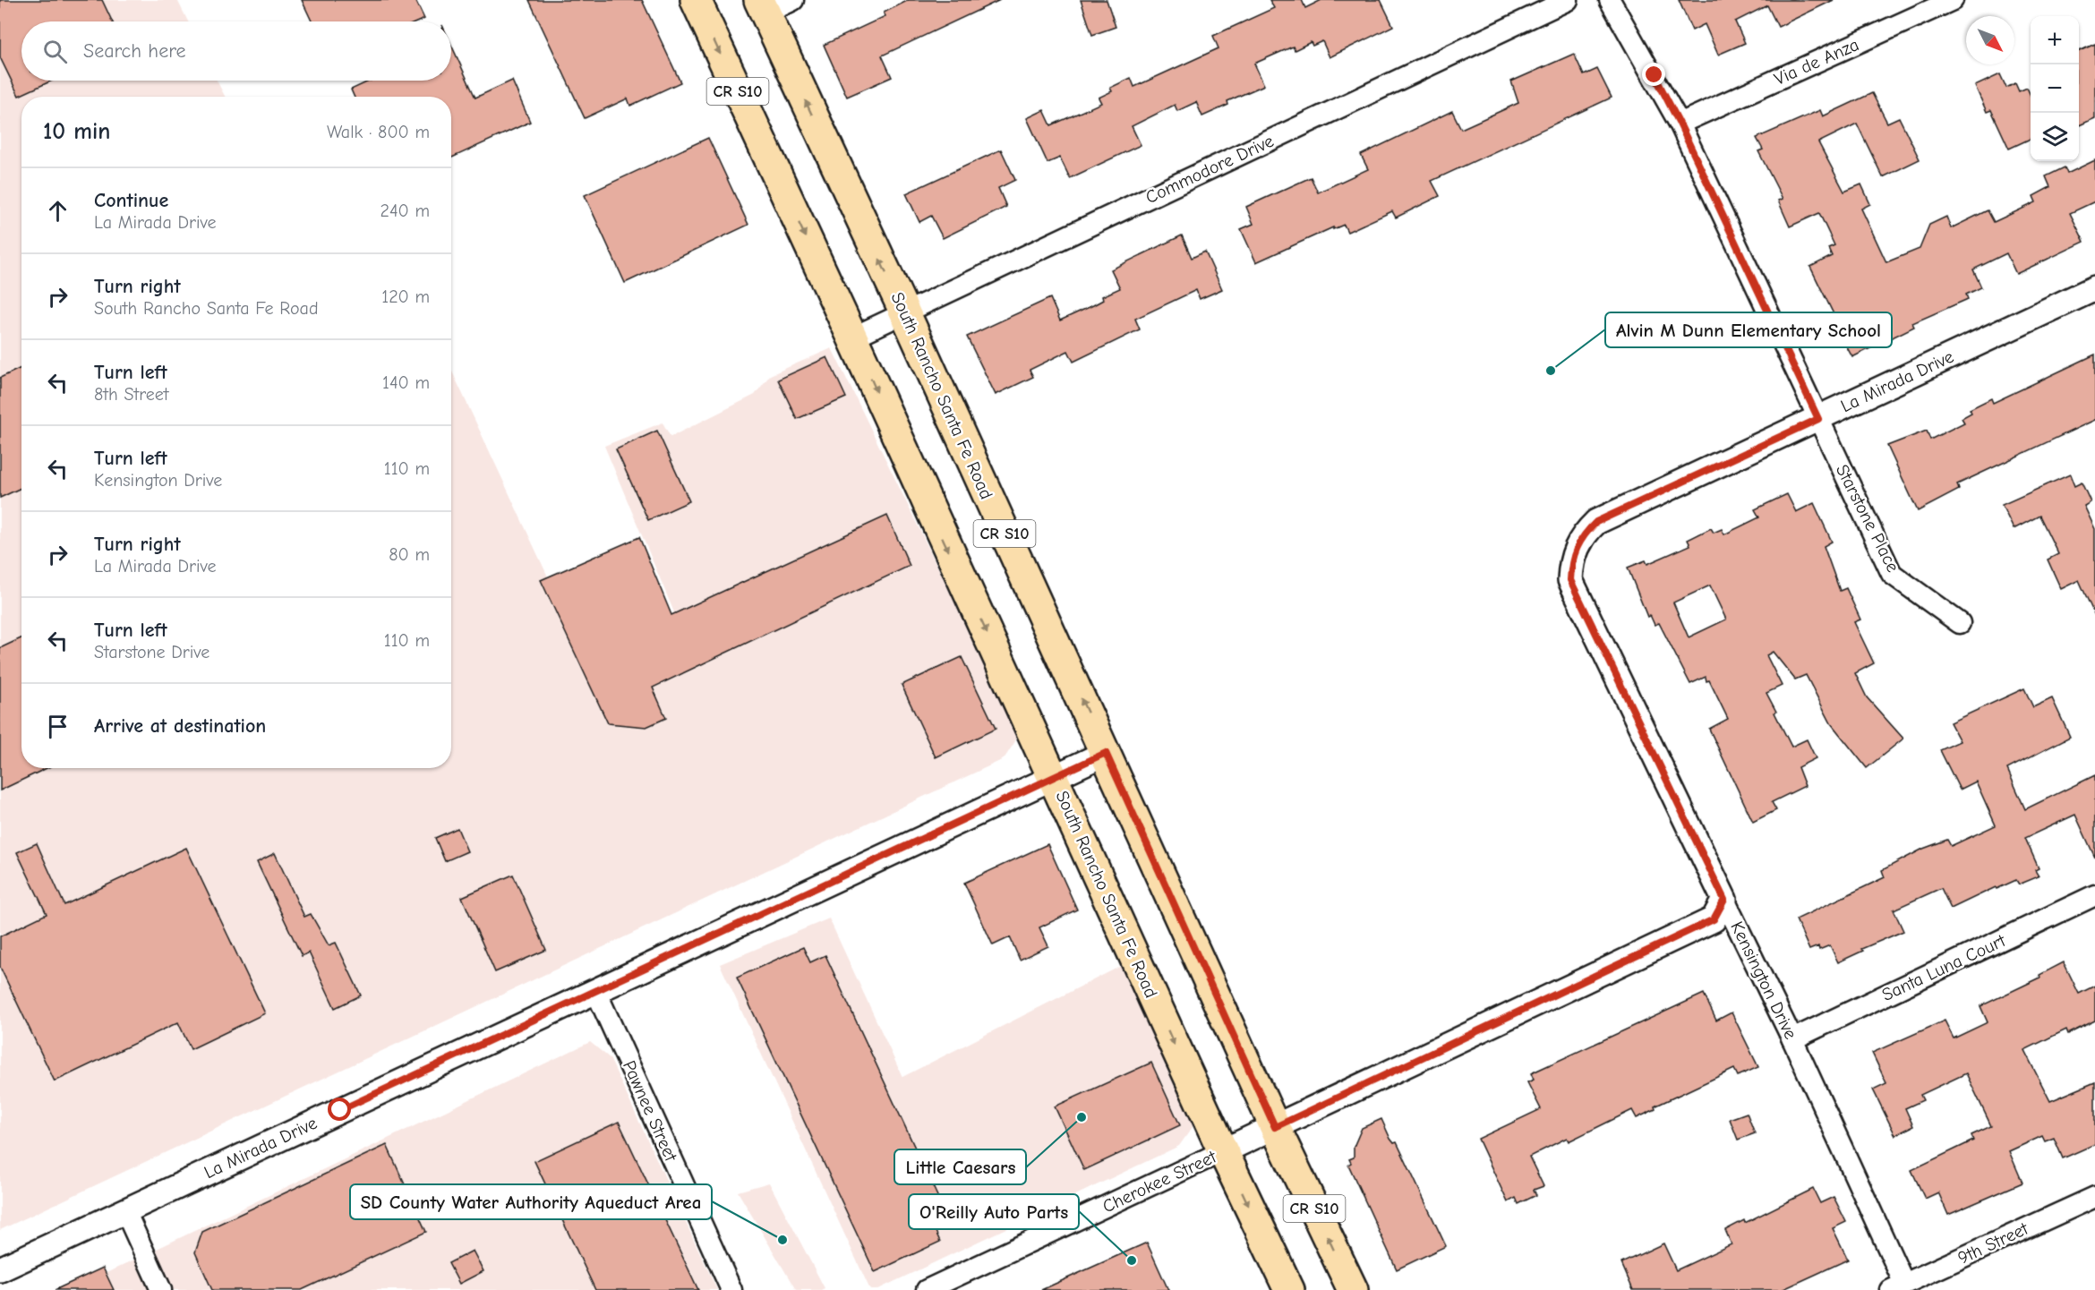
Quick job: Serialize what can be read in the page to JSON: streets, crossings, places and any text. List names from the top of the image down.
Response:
{
  "streets": {
    "main road": ["CR S10", "South Rancho Santa Fe Road"],
    "street": [
      "Via de Anza",
      "Commodore Drive",
      "La Mirada Drive",
      "Starstone Place",
      "Santa Luna Court",
      "Kensington Drive",
      "Pawnee Street",
      "Cherokee Street",
      "9th Street"
    ]
  },
  "crossings": [
    ["Via de Anza", "Starstone Place"],
    ["Commodore Drive", "South Rancho Santa Fe Road"],
    ["La Mirada Drive", "South Rancho Santa Fe Road"],
    ["La Mirada Drive", "Starstone Place"],
    ["La Mirada Drive", "Kensington Drive"],
    ["La Mirada Drive", "Pawnee Street"],
    ["South Rancho Santa Fe Road", "Cherokee Street"],
    ["Santa Luna Court", "Kensington Drive"],
    ["Kensington Drive", "Cherokee Street"],
    ["Kensington Drive", "9th Street"]
  ],
  "places": [
    "Alvin M Dunn Elementary School",
    "Little Caesars",
    "SD County Water Authority Aqueduct Area",
    "O'Reilly Auto Parts"
  ],
  "north": "bottom right",
  "page": {
    "map_buttons": ["+", "−"],
    "search": "Search here",
    "heading": ["10 min", "Walk · 800 m"],
    "list": [
      ["Continue", "La Mirada Drive", "240 m"],
      ["Turn right", "South Rancho Santa Fe Road", "120 m"],
      ["Turn left", "8th Street", "140 m"],
      ["Turn left", "Kensington Drive", "110 m"],
      ["Turn right", "La Mirada Drive", "80 m"],
      ["Turn left", "Starstone Drive", "110 m"],
      "Arrive at destination"
    ]
  }
}
